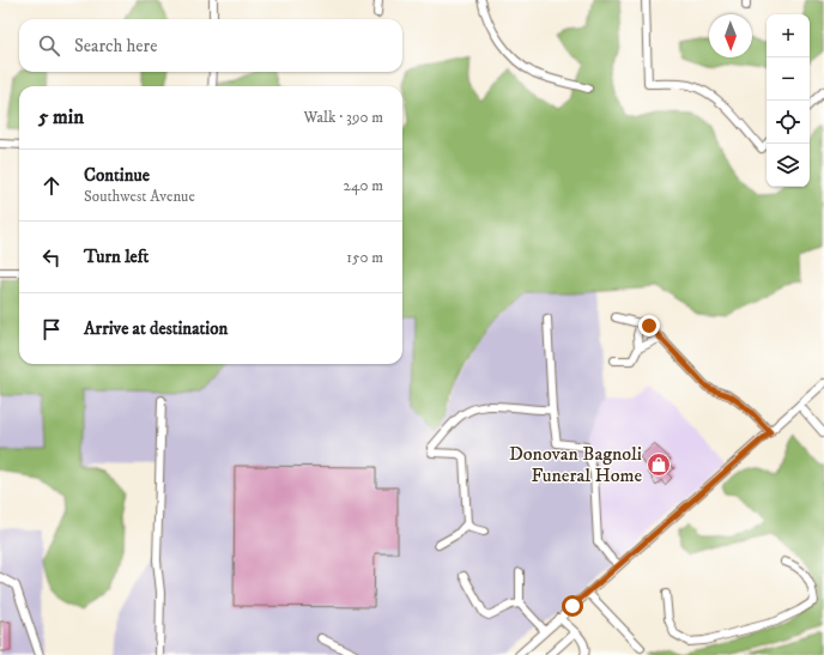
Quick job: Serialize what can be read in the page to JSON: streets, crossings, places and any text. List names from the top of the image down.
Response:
{
  "places": {
    "shop": ["Donovan Bagnoli Funeral Home"]
  },
  "north": "bottom",
  "page": {
    "map_buttons": ["+", "−"],
    "search": "Search here",
    "heading": ["5 min", "Walk · 390 m"],
    "list": [
      ["Continue", "Southwest Avenue", "240 m"],
      ["Turn left", "150 m"],
      "Arrive at destination"
    ]
  }
}
